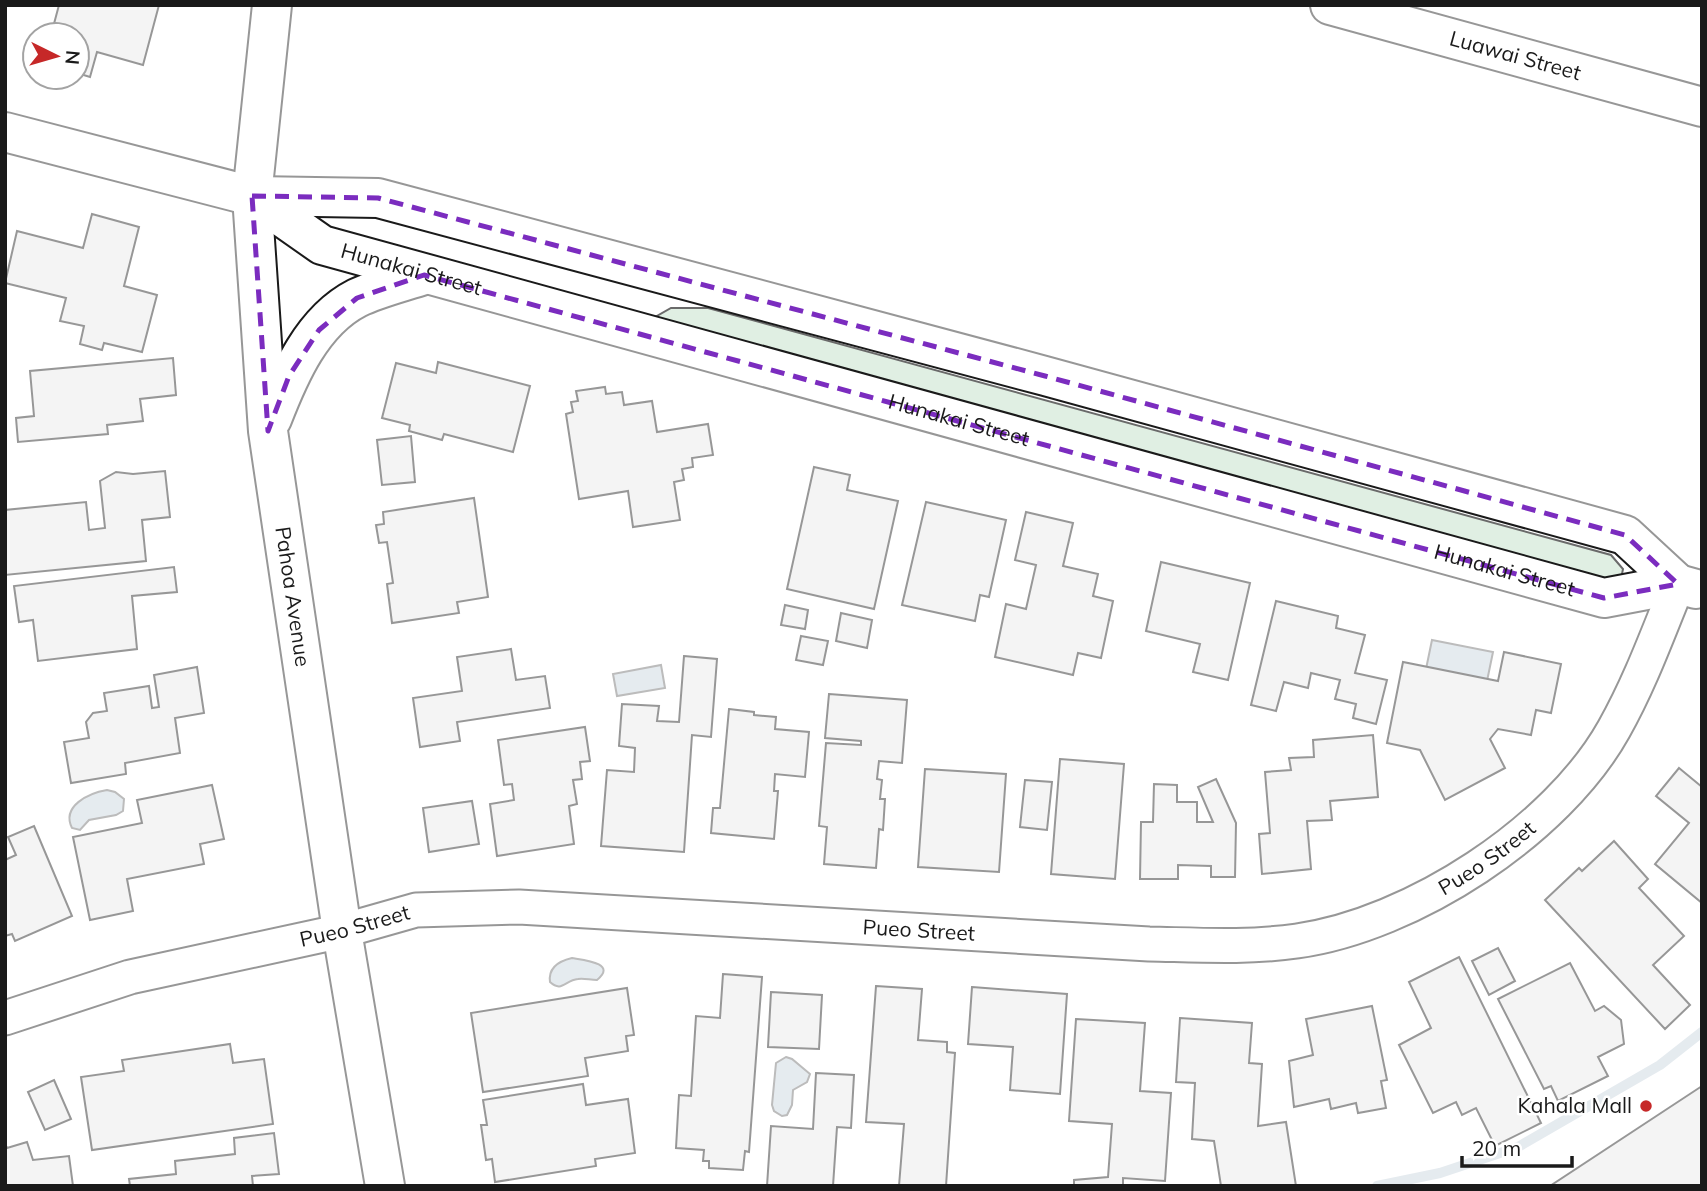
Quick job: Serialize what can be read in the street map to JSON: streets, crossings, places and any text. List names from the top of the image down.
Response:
{
  "streets": {
    "street": [
      "Luawai Street",
      "Hunakai Street",
      "Pahoa Avenue",
      "Pueo Street"
    ]
  },
  "crossings": [
    ["Hunakai Street", "Pahoa Avenue"],
    ["Hunakai Street", "Pueo Street"],
    ["Pahoa Avenue", "Pueo Street"]
  ],
  "places": ["Kahala Mall"],
  "scale_bar": "20 m",
  "north": "right"
}
